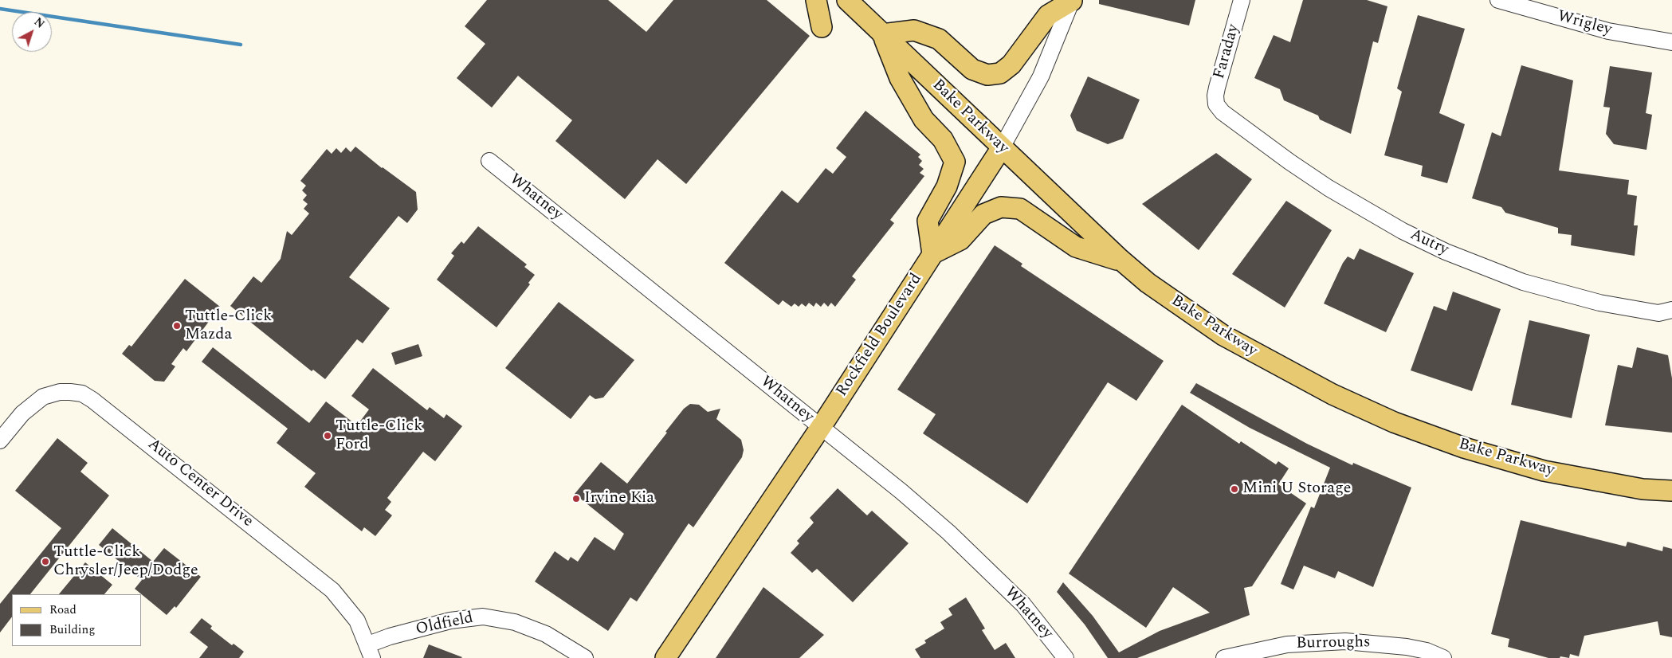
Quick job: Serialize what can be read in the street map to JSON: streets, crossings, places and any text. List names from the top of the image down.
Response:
{
  "streets": {
    "main road": ["Bake Parkway", "Rockfield Boulevard"],
    "street": [
      "Wrigley",
      "Faraday",
      "Whatney",
      "Autry",
      "Auto Center Drive",
      "Oldfield",
      "Burroughs"
    ]
  },
  "crossings": [
    ["Faraday", "Autry"],
    ["Bake Parkway", "Rockfield Boulevard"],
    ["Whatney", "Rockfield Boulevard"],
    ["Auto Center Drive", "Oldfield"]
  ],
  "places": [
    "Tuttle-Click Mazda",
    "Tuttle-Click Ford",
    "Mini U Storage",
    "Irvine Kia",
    "Tuttle-Click Chrysler/Jeep/Dodge"
  ],
  "legend": ["Road", "Building"],
  "north": "top right"
}
